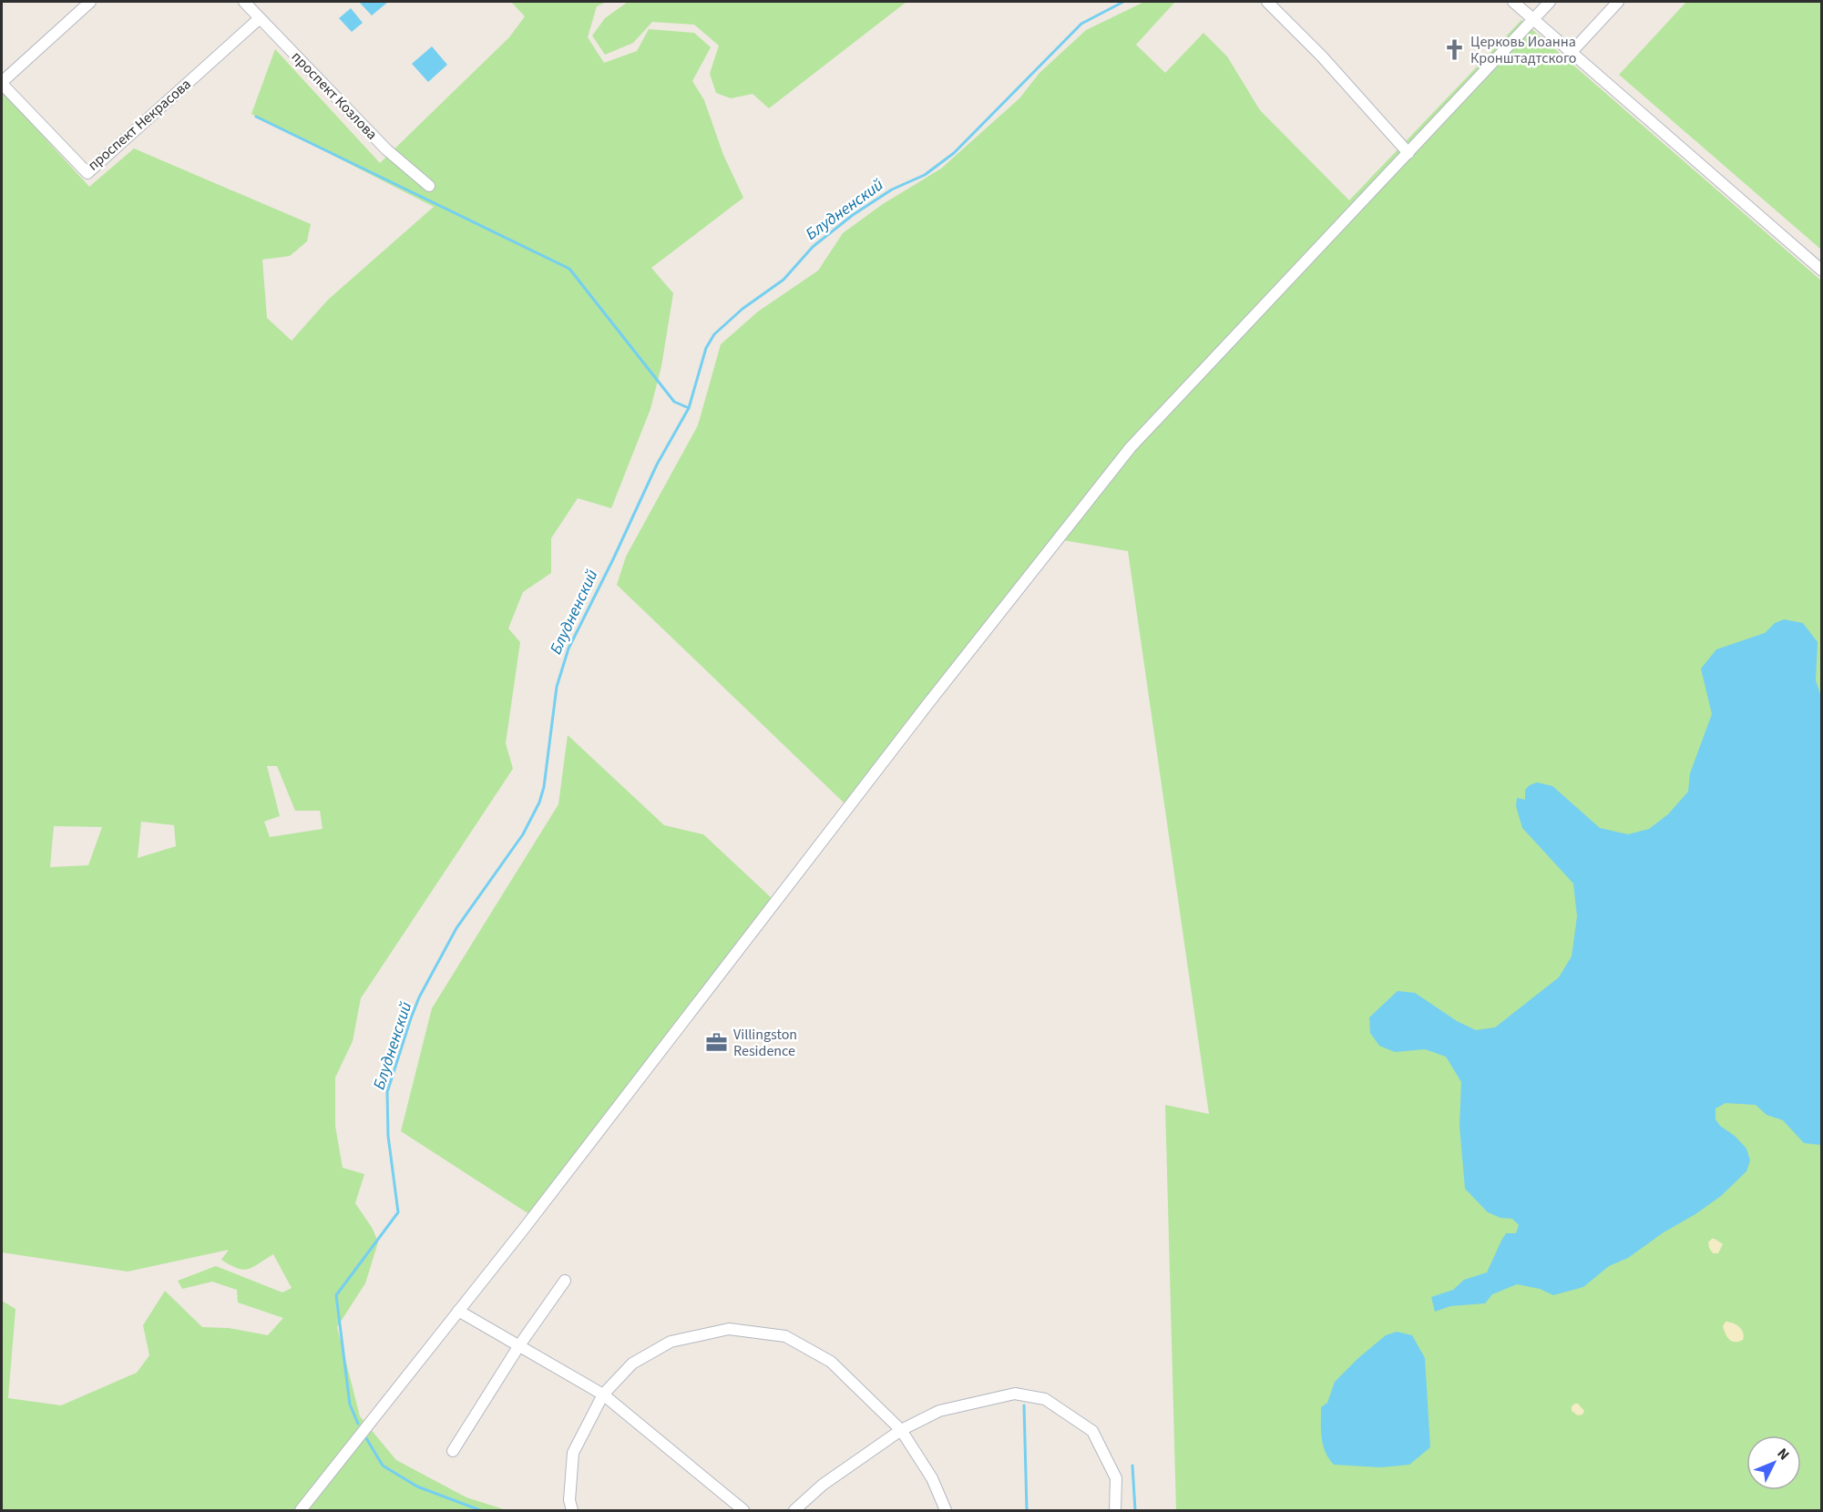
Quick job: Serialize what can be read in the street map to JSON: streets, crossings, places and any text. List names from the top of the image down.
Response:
{
  "streets": {
    "street": ["проспект Козлова", "проспект Некрасова"]
  },
  "crossings": [
    ["проспект Козлова", "проспект Некрасова"]
  ],
  "water": ["Блудненский"],
  "places": {
    "church": ["Церковь Иоанна Кронштадтского"],
    "office": ["Villingston Residence"]
  },
  "north": "top right"
}
